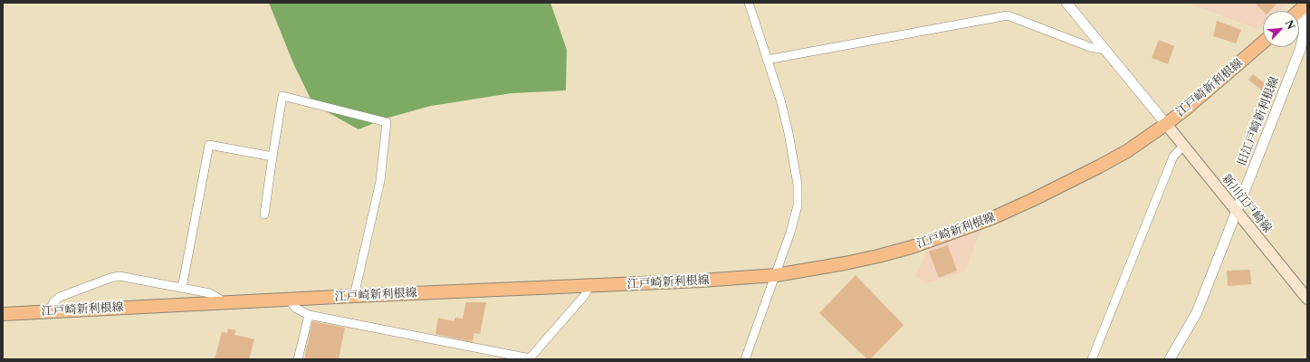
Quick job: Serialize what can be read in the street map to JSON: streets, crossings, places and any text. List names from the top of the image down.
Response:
{
  "streets": {
    "main road": ["江戸崎新利根線", "新川江戸崎線"],
    "street": ["旧江戸崎新利根線"]
  },
  "crossings": [
    ["江戸崎新利根線", "新川江戸崎線"],
    ["旧江戸崎新利根線", "新川江戸崎線"]
  ],
  "north": "top right"
}
